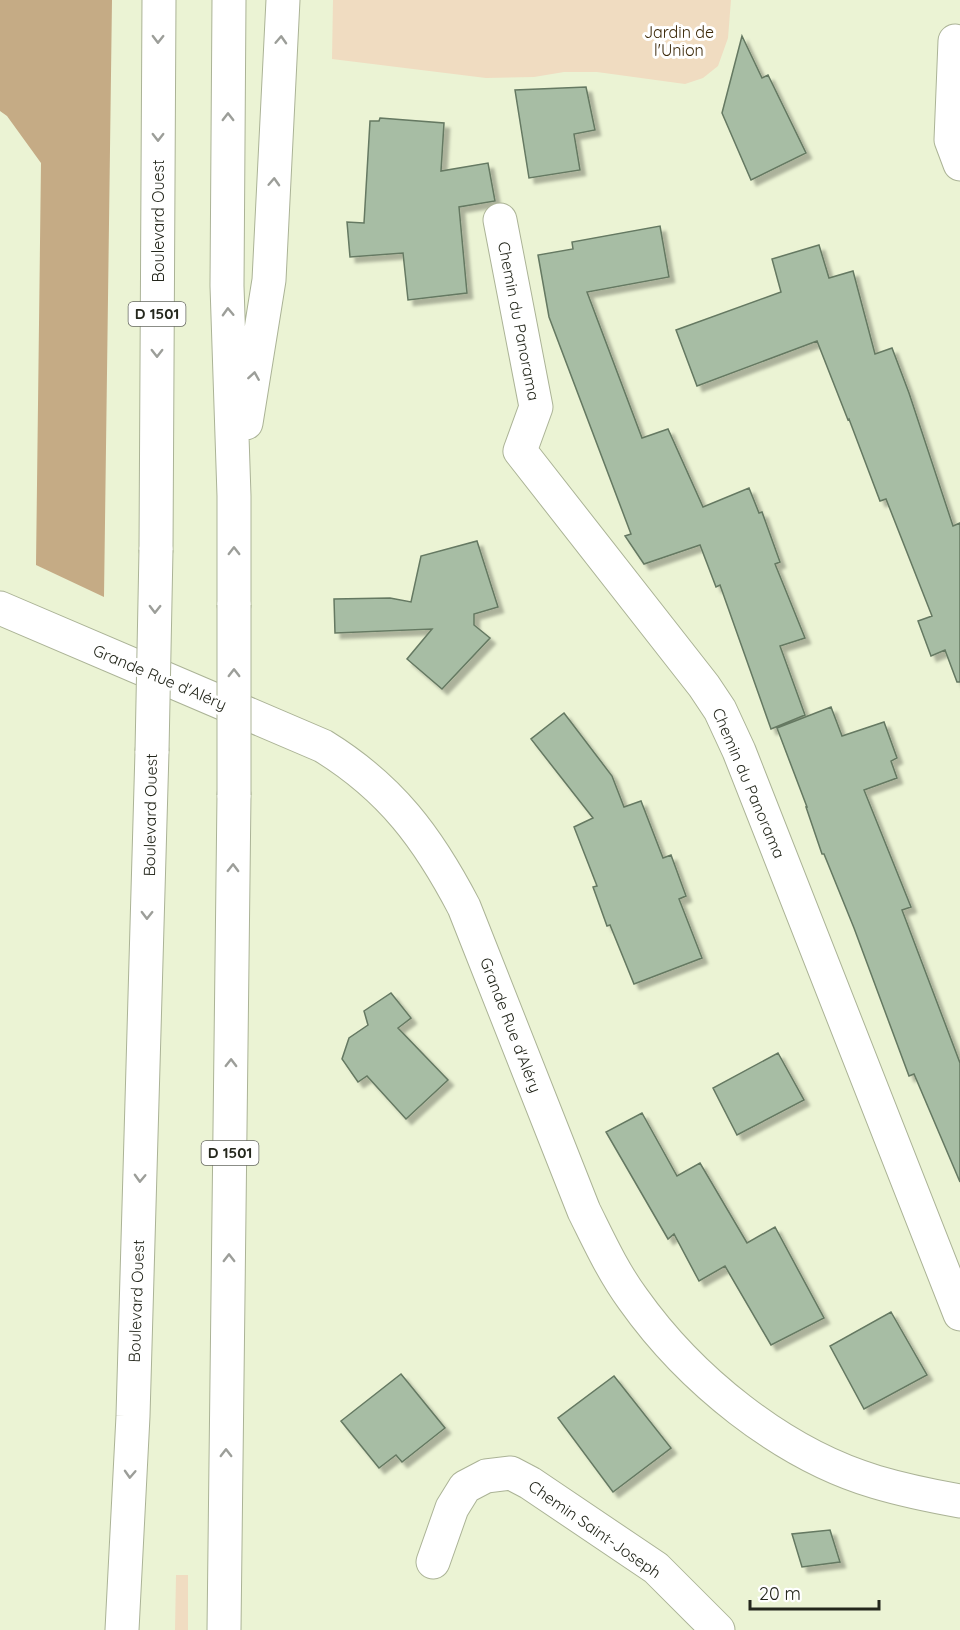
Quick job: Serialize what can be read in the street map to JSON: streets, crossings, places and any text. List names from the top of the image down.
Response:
{
  "streets": {
    "main road": [
      "Boulevard Ouest",
      "D 1501",
      "Chemin du Panorama",
      "Grande Rue d'Aléry",
      "Chemin Saint-Joseph"
    ]
  },
  "parks": ["Jardin de l'Union"],
  "scale_bar": "20 m"
}
